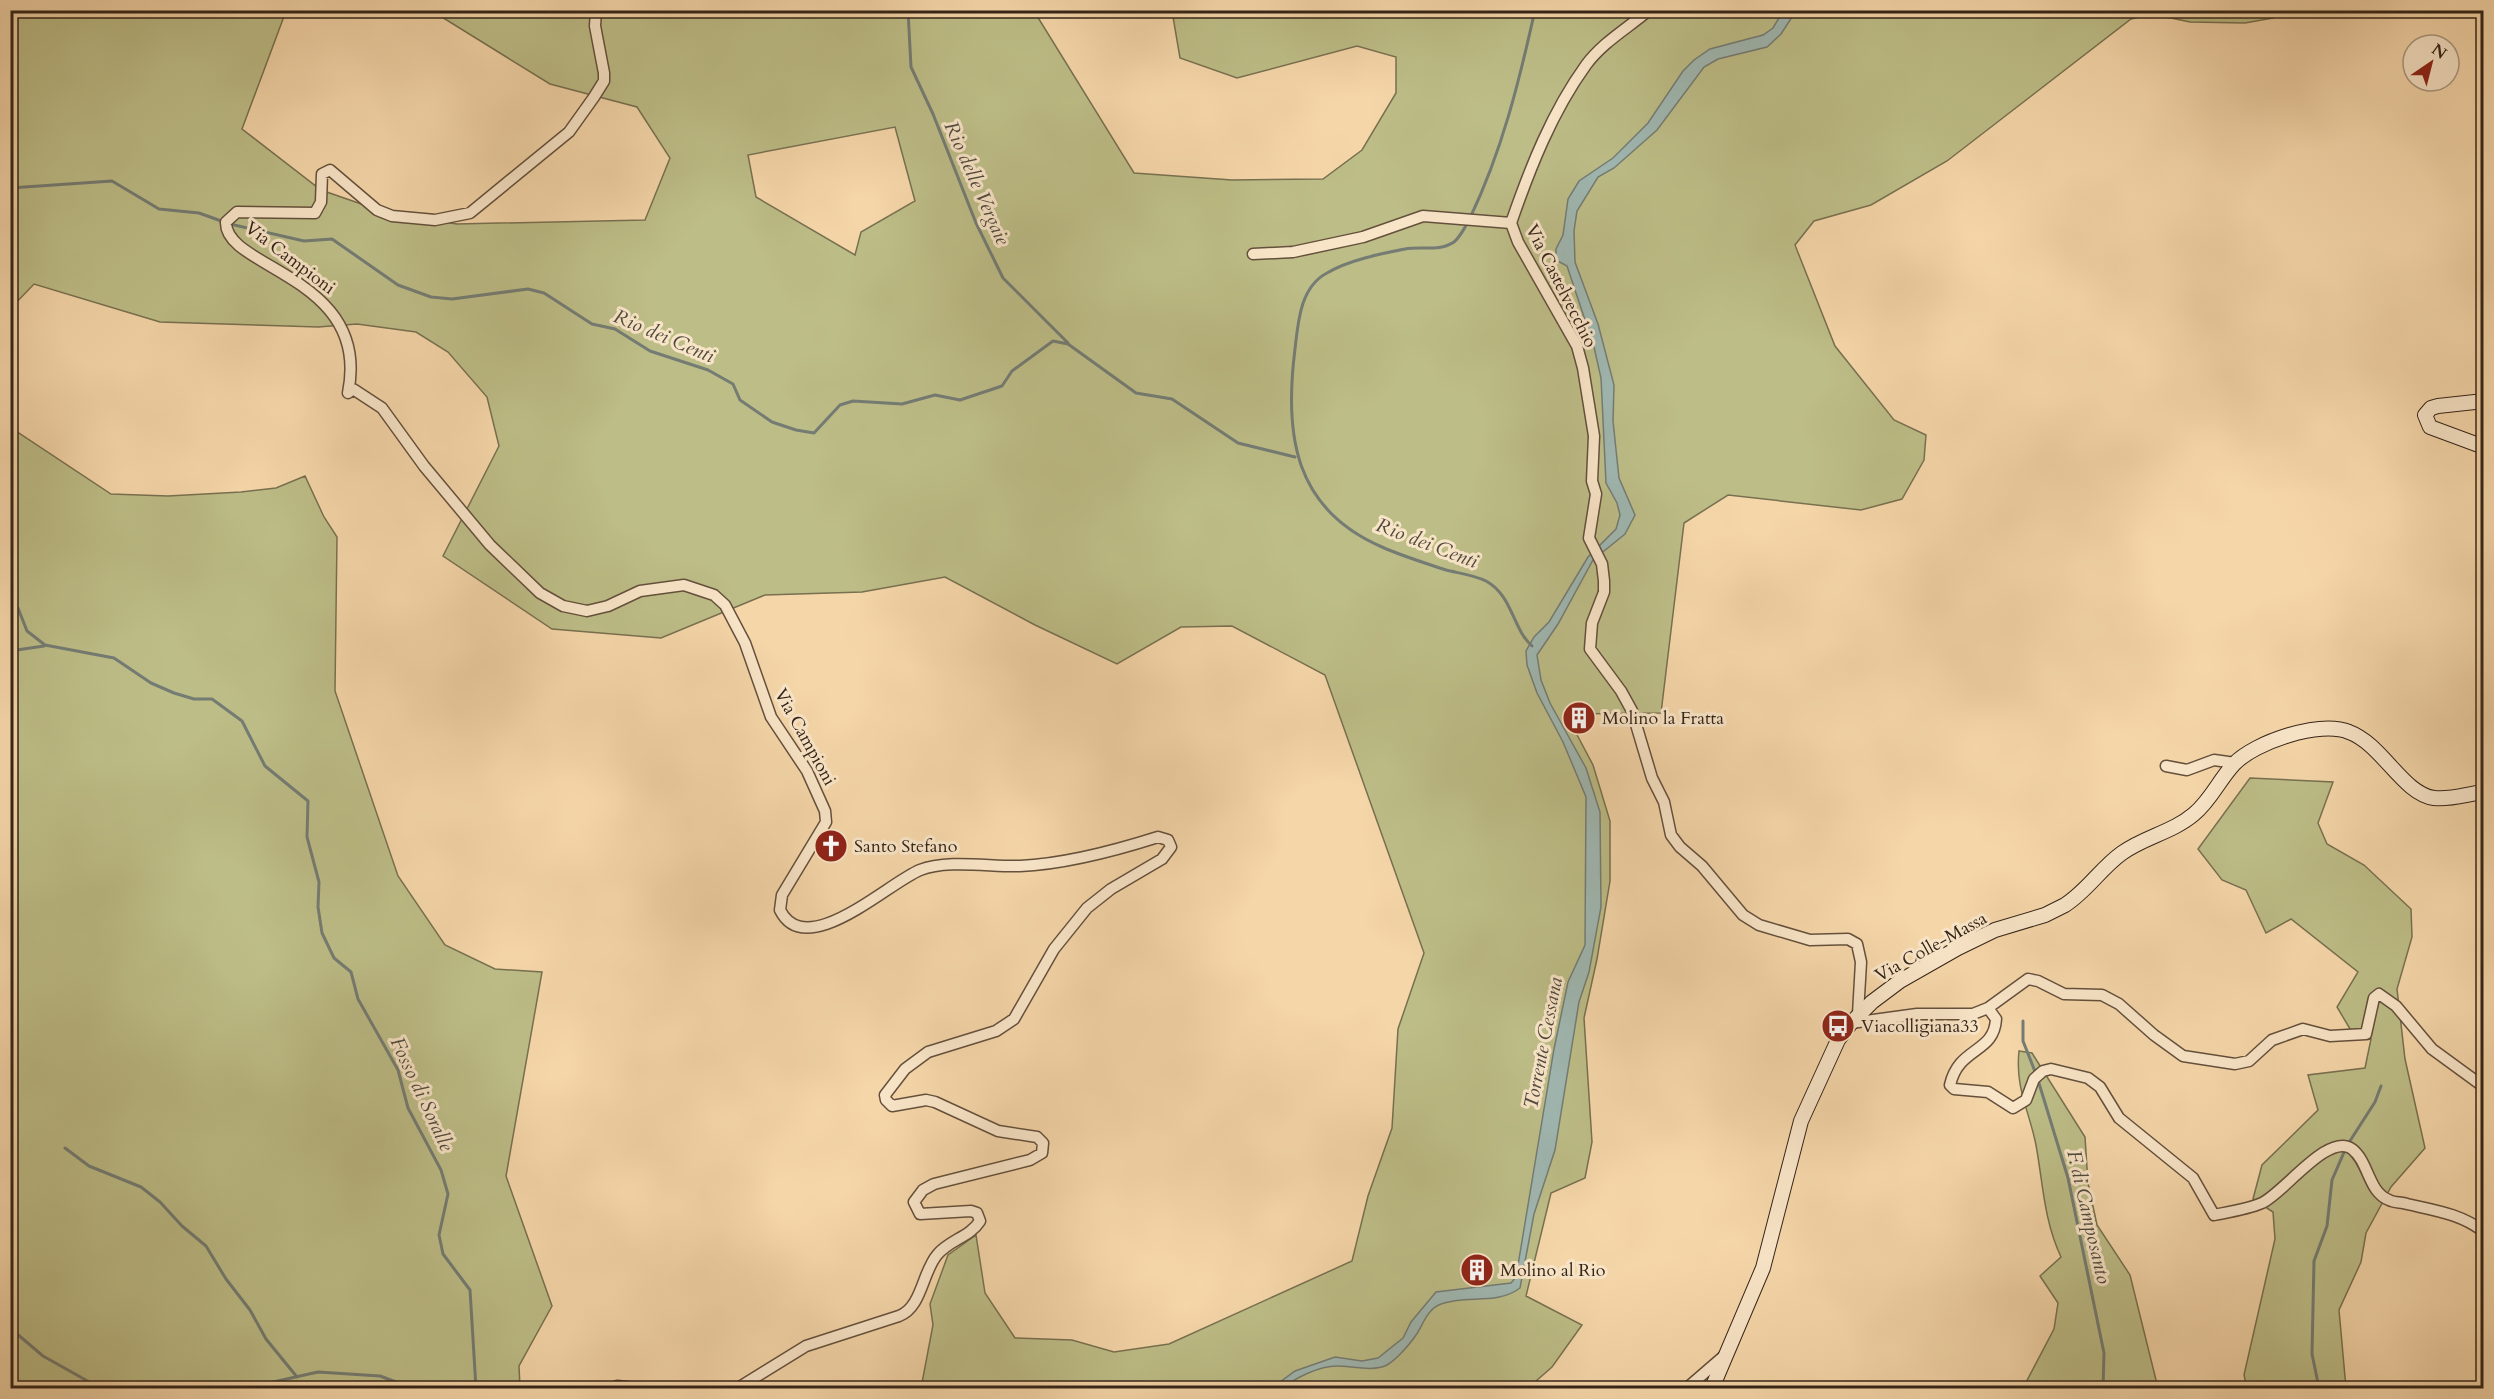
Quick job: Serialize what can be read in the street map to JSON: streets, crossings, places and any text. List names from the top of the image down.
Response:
{
  "streets": {
    "street": ["Via Campioni", "Via Castelvecchio", "Via Colle-Massa"]
  },
  "crossings": [
    ["Via Castelvecchio", "Via Colle-Massa"]
  ],
  "water": [
    "Rio delle Vergaie",
    "Rio dei Centi",
    "Torrente Cessana",
    "Fosso di Soralle",
    "F. di Camposanto"
  ],
  "places": {
    "building": ["Molino la Fratta", "Molino al Rio"],
    "church": ["Santo Stefano"],
    "bus stop": ["Viacolligiana33"]
  },
  "north": "top right"
}
